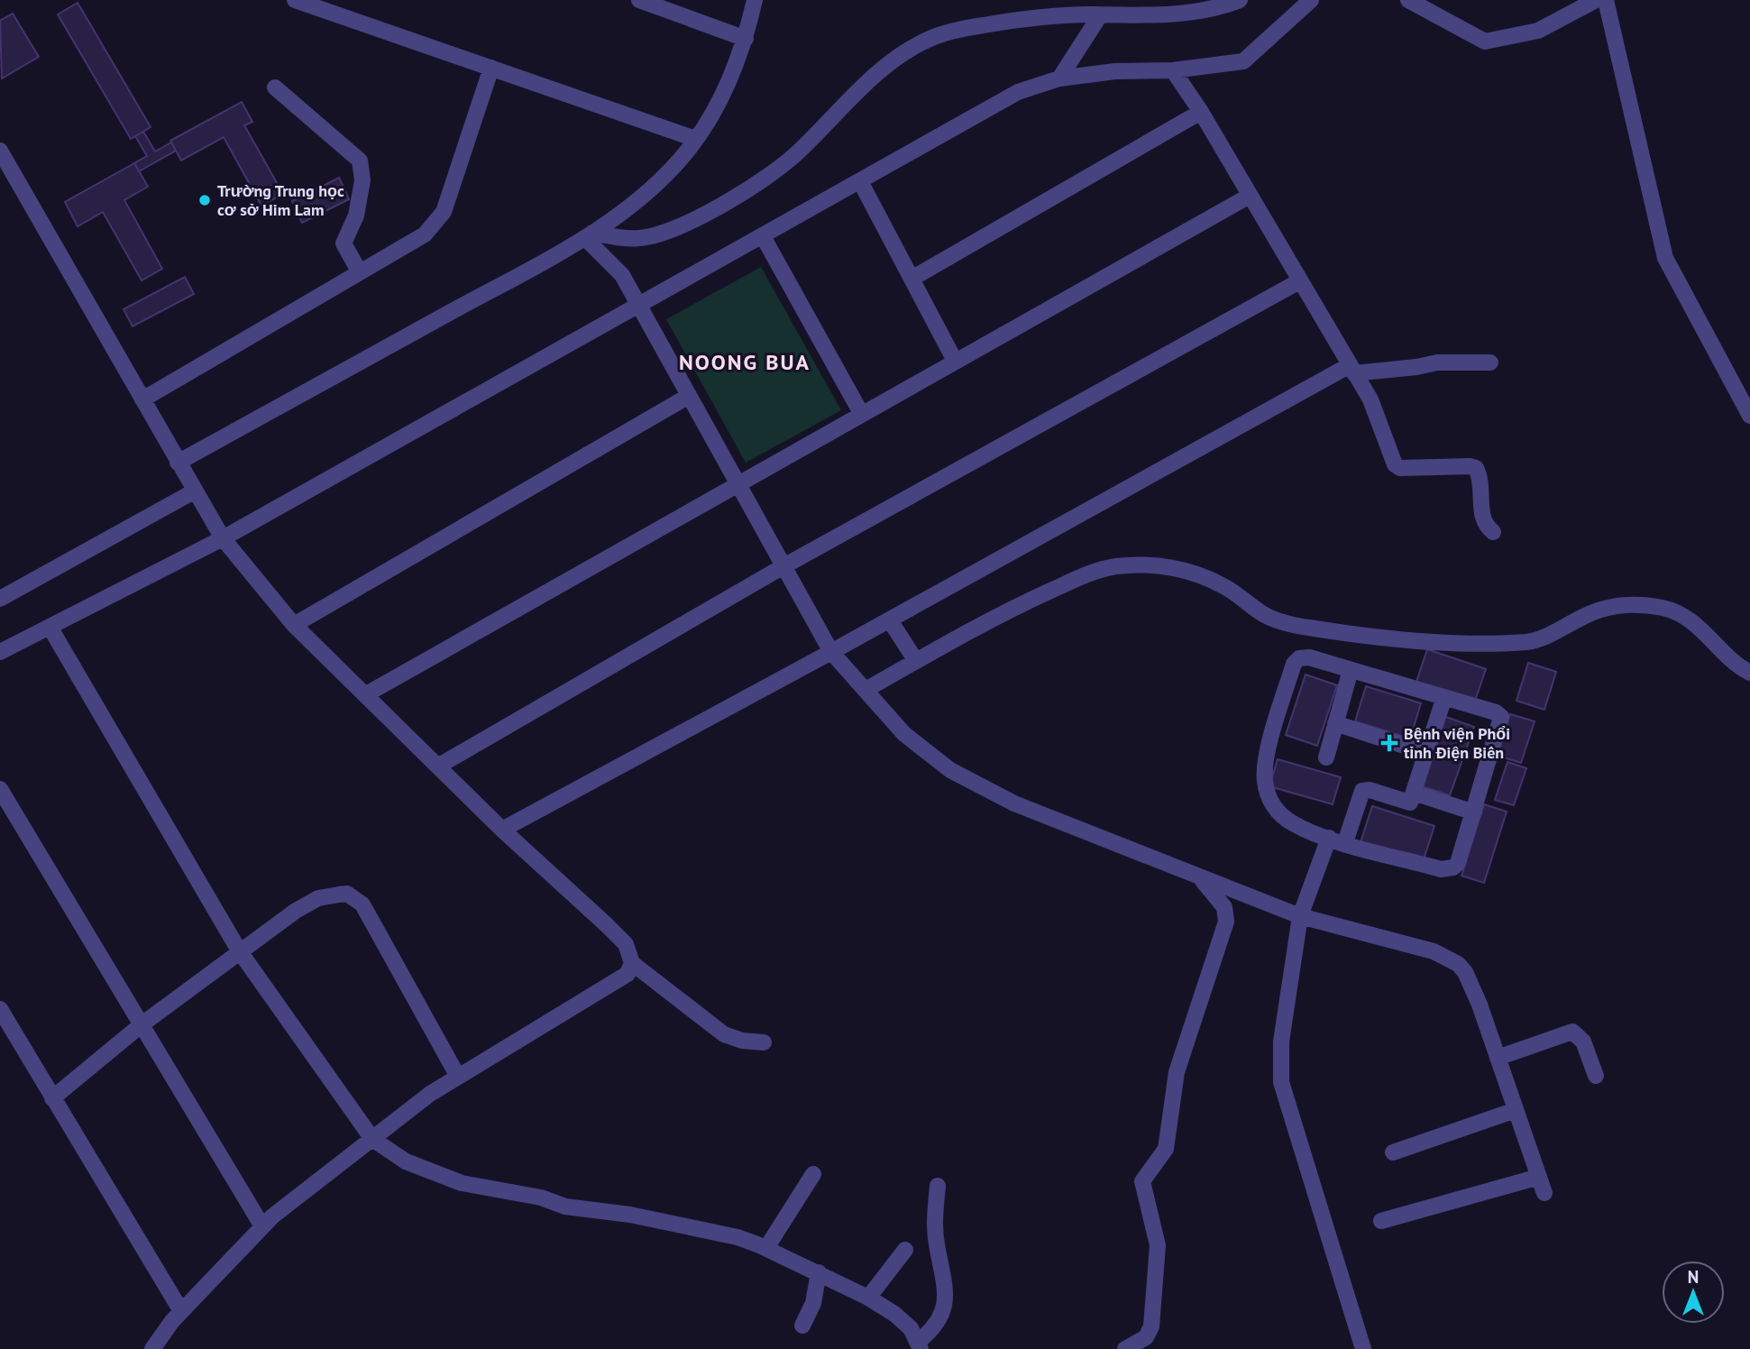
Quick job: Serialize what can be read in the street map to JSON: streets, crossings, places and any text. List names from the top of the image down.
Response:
{
  "districts": ["NOONG BUA"],
  "places": {
    "other": ["Trường Trung học cơ sở Him Lam"],
    "health": ["Bệnh viện Phổi tỉnh Điện Biên"]
  },
  "north": "top"
}
